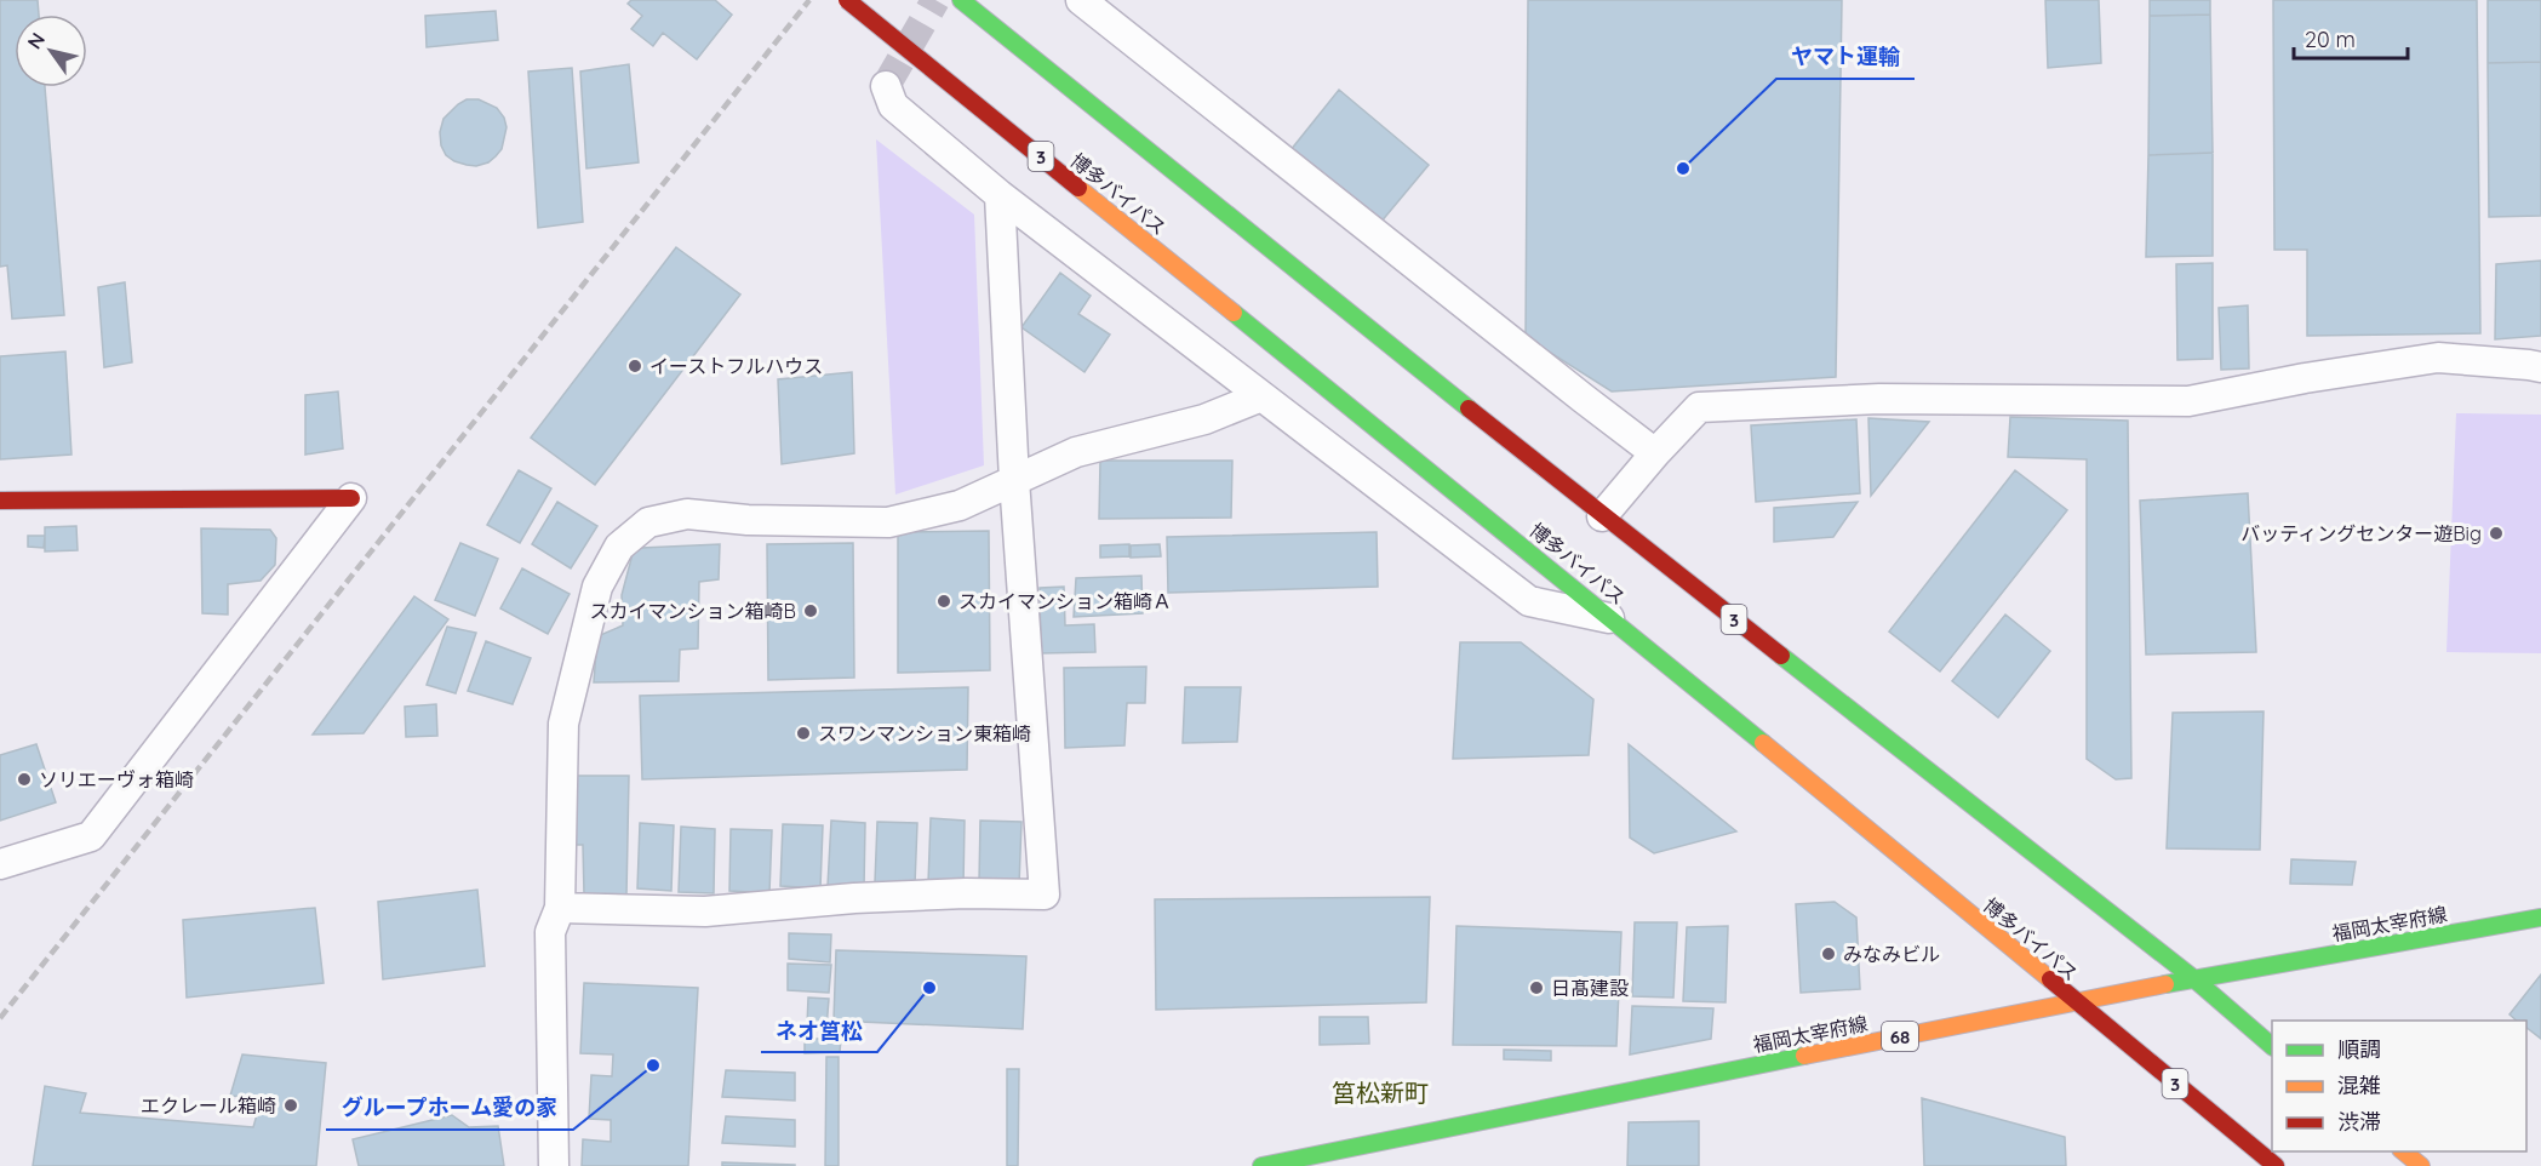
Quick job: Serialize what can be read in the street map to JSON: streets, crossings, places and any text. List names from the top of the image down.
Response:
{
  "streets": {
    "main road": [
      "3",
      "博多バイパス",
      "福岡太宰府線",
      "68"
    ]
  },
  "crossings": [
    ["3", "福岡太宰府線"],
    ["博多バイパス", "福岡太宰府線"]
  ],
  "districts": ["筥松新町"],
  "places": [
    "ヤマト運輸",
    "イーストフルハウス",
    "バッティングセンター遊Big",
    "スカイマンション箱崎Ａ",
    "スカイマンション箱崎B",
    "スワンマンション東箱崎",
    "ソリエーヴォ箱崎",
    "みなみビル",
    "ネオ筥松",
    "日髙建設",
    "グループホーム愛の家",
    "エクレール箱崎"
  ],
  "legend": ["順調", "混雑", "渋滞"],
  "scale_bar": "20 m",
  "north": "top left"
}
